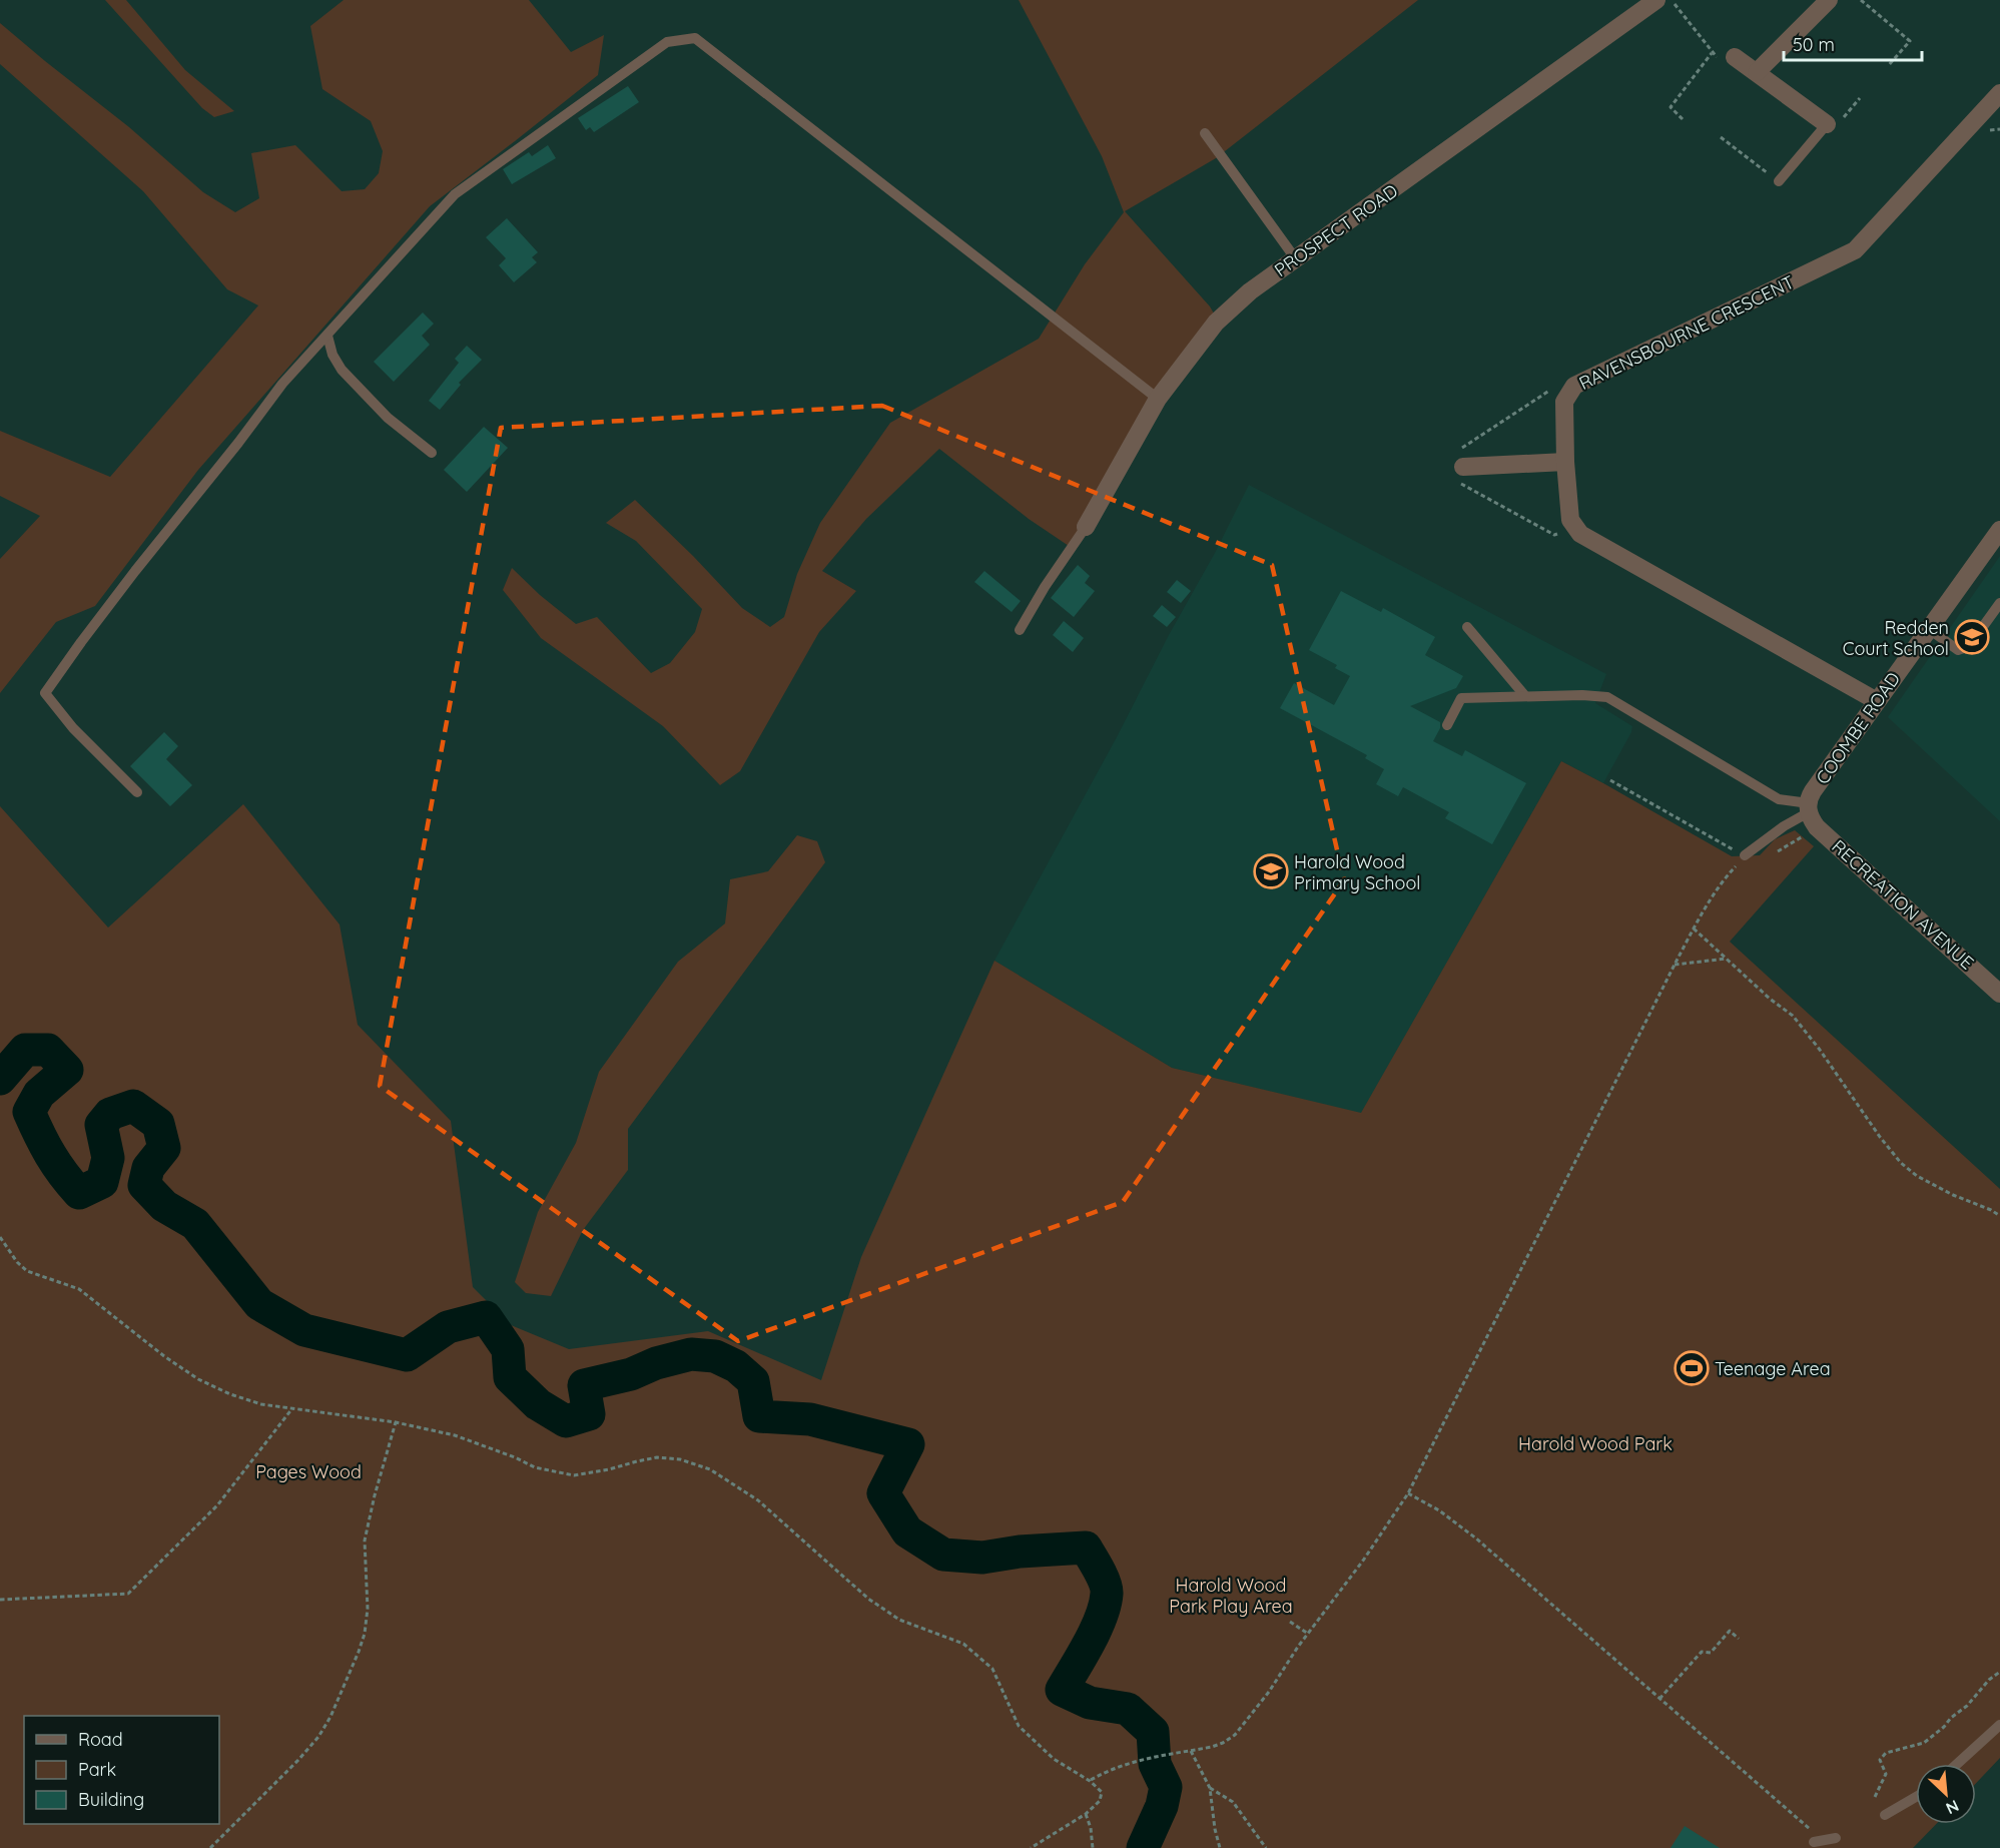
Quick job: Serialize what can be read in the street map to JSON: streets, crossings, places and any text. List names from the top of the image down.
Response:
{
  "streets": {
    "street": [
      "PROSPECT ROAD",
      "RAVENSBOURNE CRESCENT",
      "COOMBE ROAD",
      "RECREATION AVENUE"
    ]
  },
  "crossings": [
    ["RAVENSBOURNE CRESCENT", "COOMBE ROAD"],
    ["COOMBE ROAD", "RECREATION AVENUE"]
  ],
  "parks": ["Harold Wood Park", "Pages Wood", "Harold Wood Park Play Area"],
  "places": {
    "school or university": ["Redden Court School", "Harold Wood Primary School"],
    "sports": ["Teenage Area"]
  },
  "legend": ["Road", "Park", "Building"],
  "scale_bar": "50 m",
  "north": "bottom right"
}
